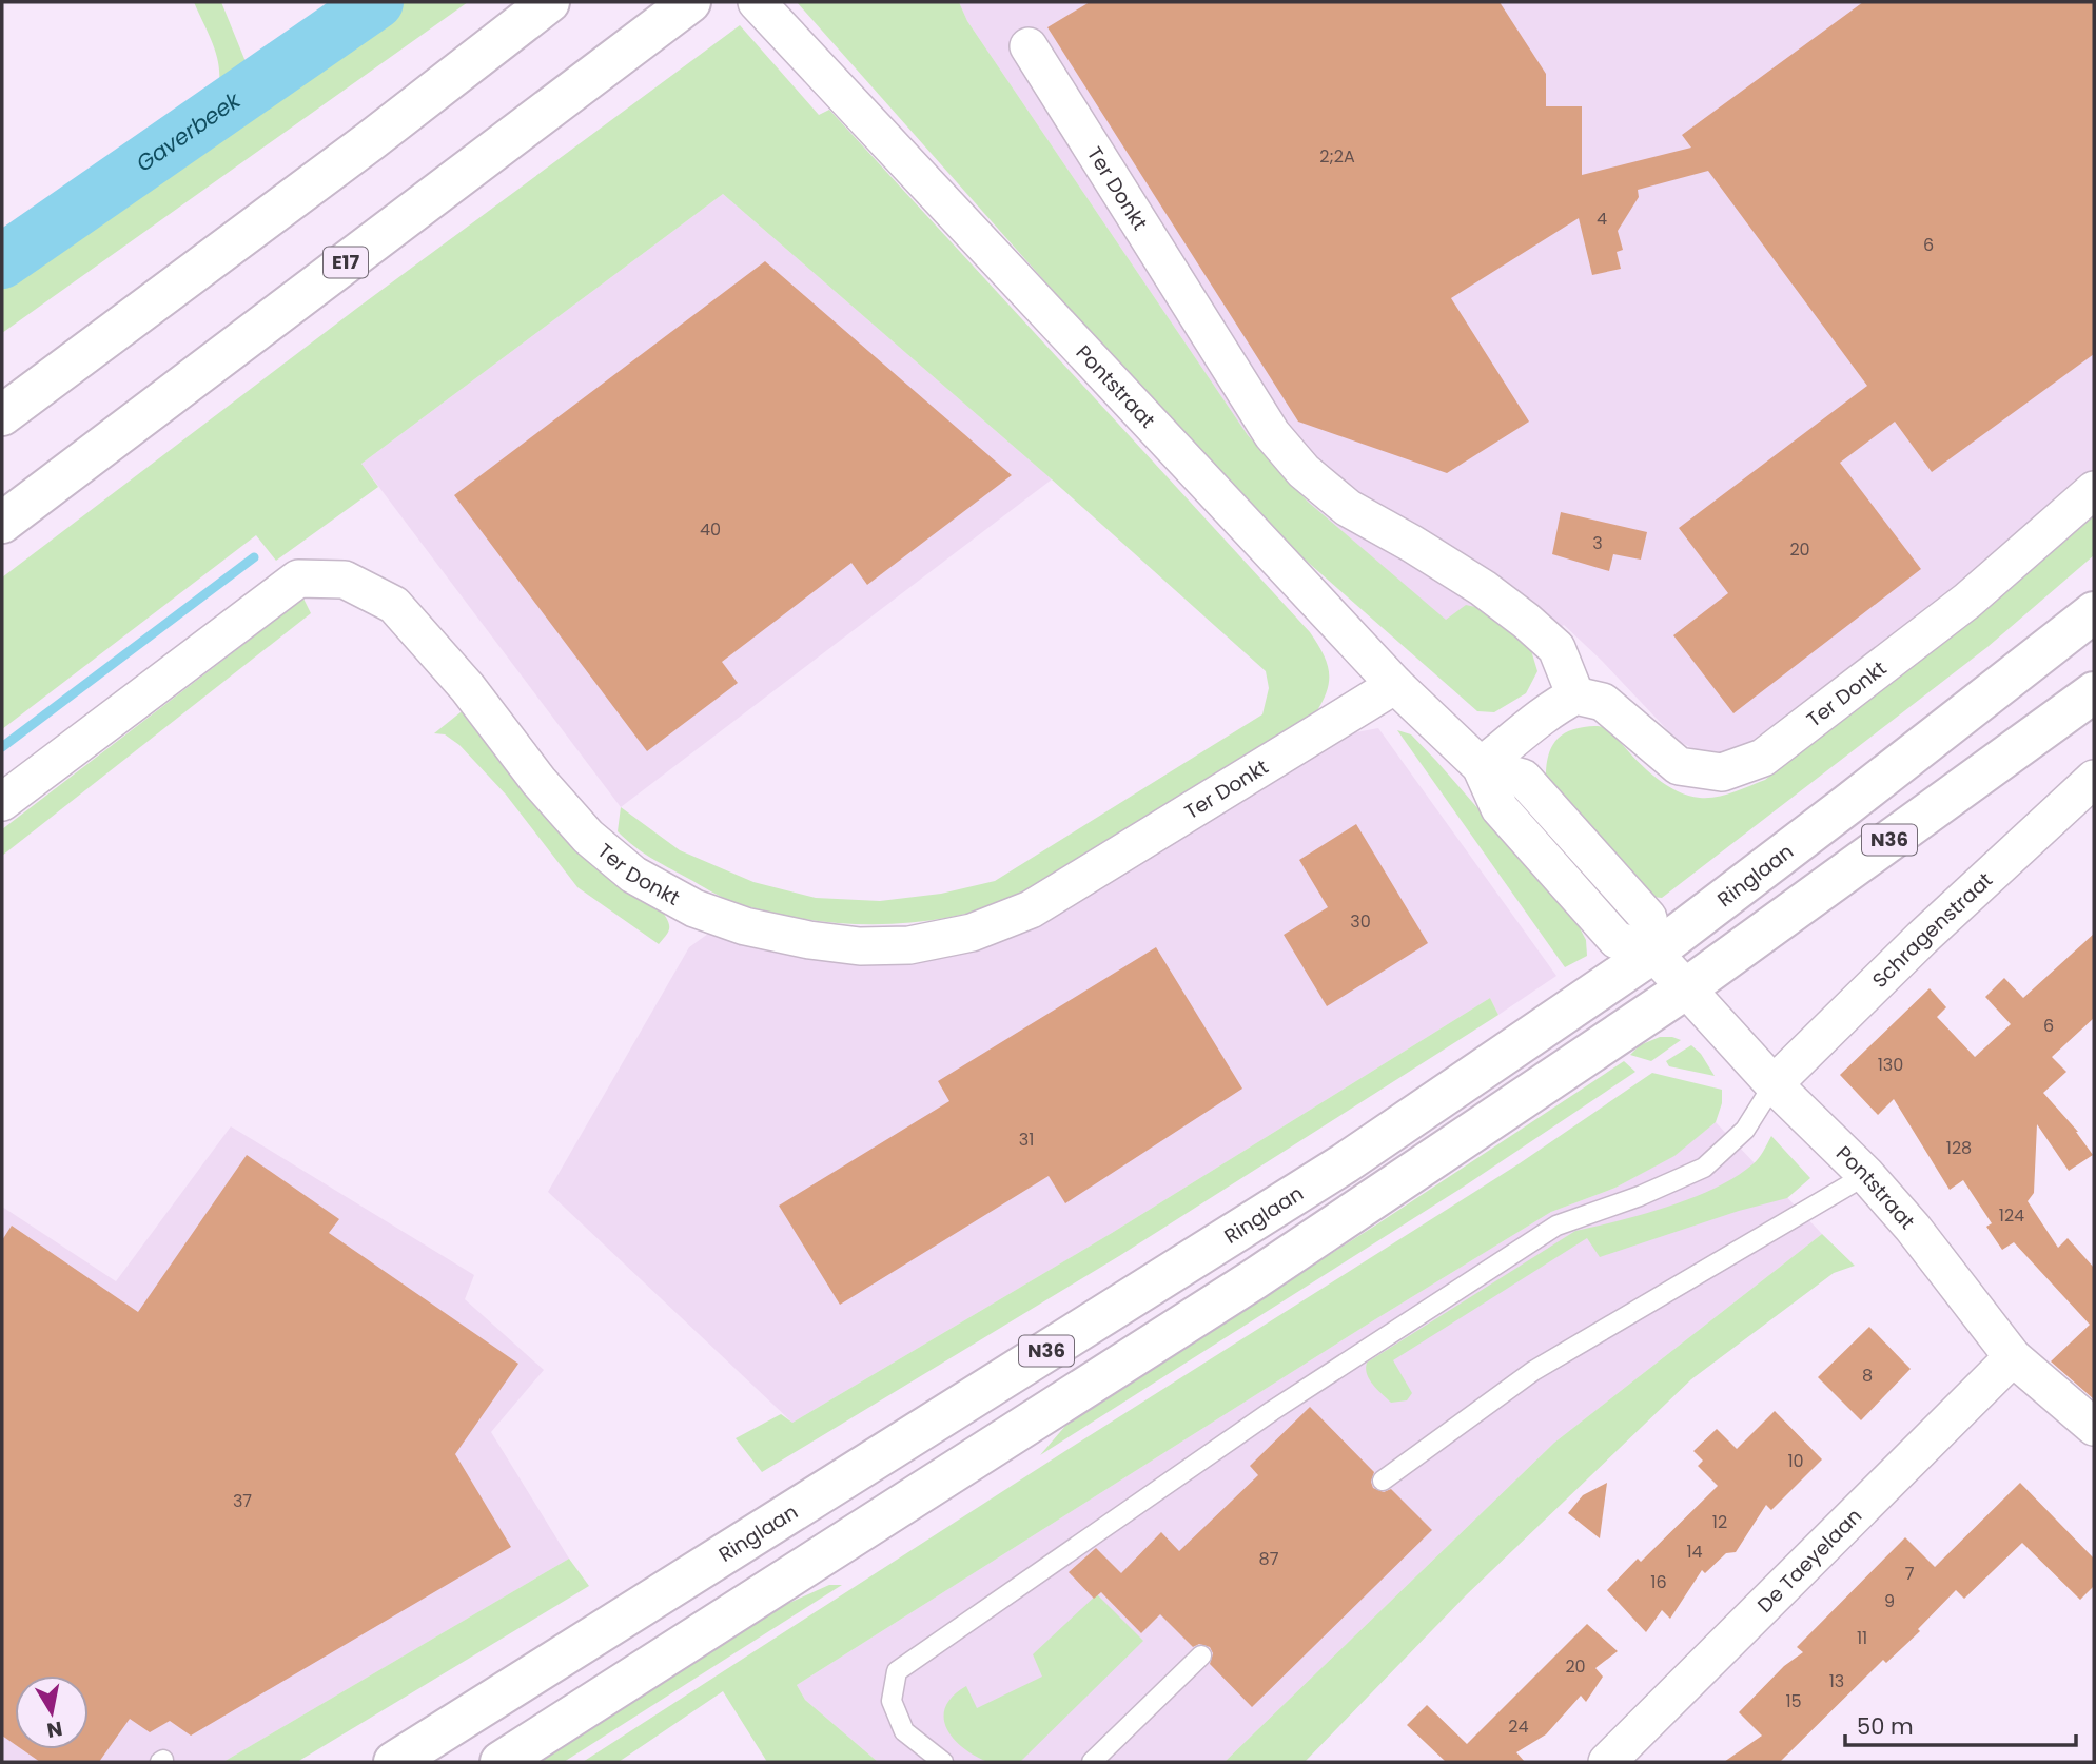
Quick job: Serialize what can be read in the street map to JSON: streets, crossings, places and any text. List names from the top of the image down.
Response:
{
  "streets": {
    "main road": ["E17", "N36", "Ringlaan"],
    "street": [
      "Ter Donkt",
      "Pontstraat",
      "Schragenstraat",
      "De Taeyelaan"
    ]
  },
  "crossings": [
    ["Ter Donkt", "Pontstraat"],
    ["Pontstraat", "N36"],
    ["Pontstraat", "Ringlaan"],
    ["Pontstraat", "Schragenstraat"],
    ["Pontstraat", "De Taeyelaan"]
  ],
  "water": ["Gaverbeek"],
  "house_numbers": [
    "2;2A",
    "4",
    "6",
    "40",
    "3",
    "20",
    "30",
    "6",
    "130",
    "31",
    "128",
    "124",
    "8",
    "10",
    "37",
    "12",
    "14",
    "87",
    "7",
    "16",
    "9",
    "11",
    "20",
    "13",
    "15",
    "24"
  ],
  "scale_bar": "50 m",
  "north": "bottom"
}
